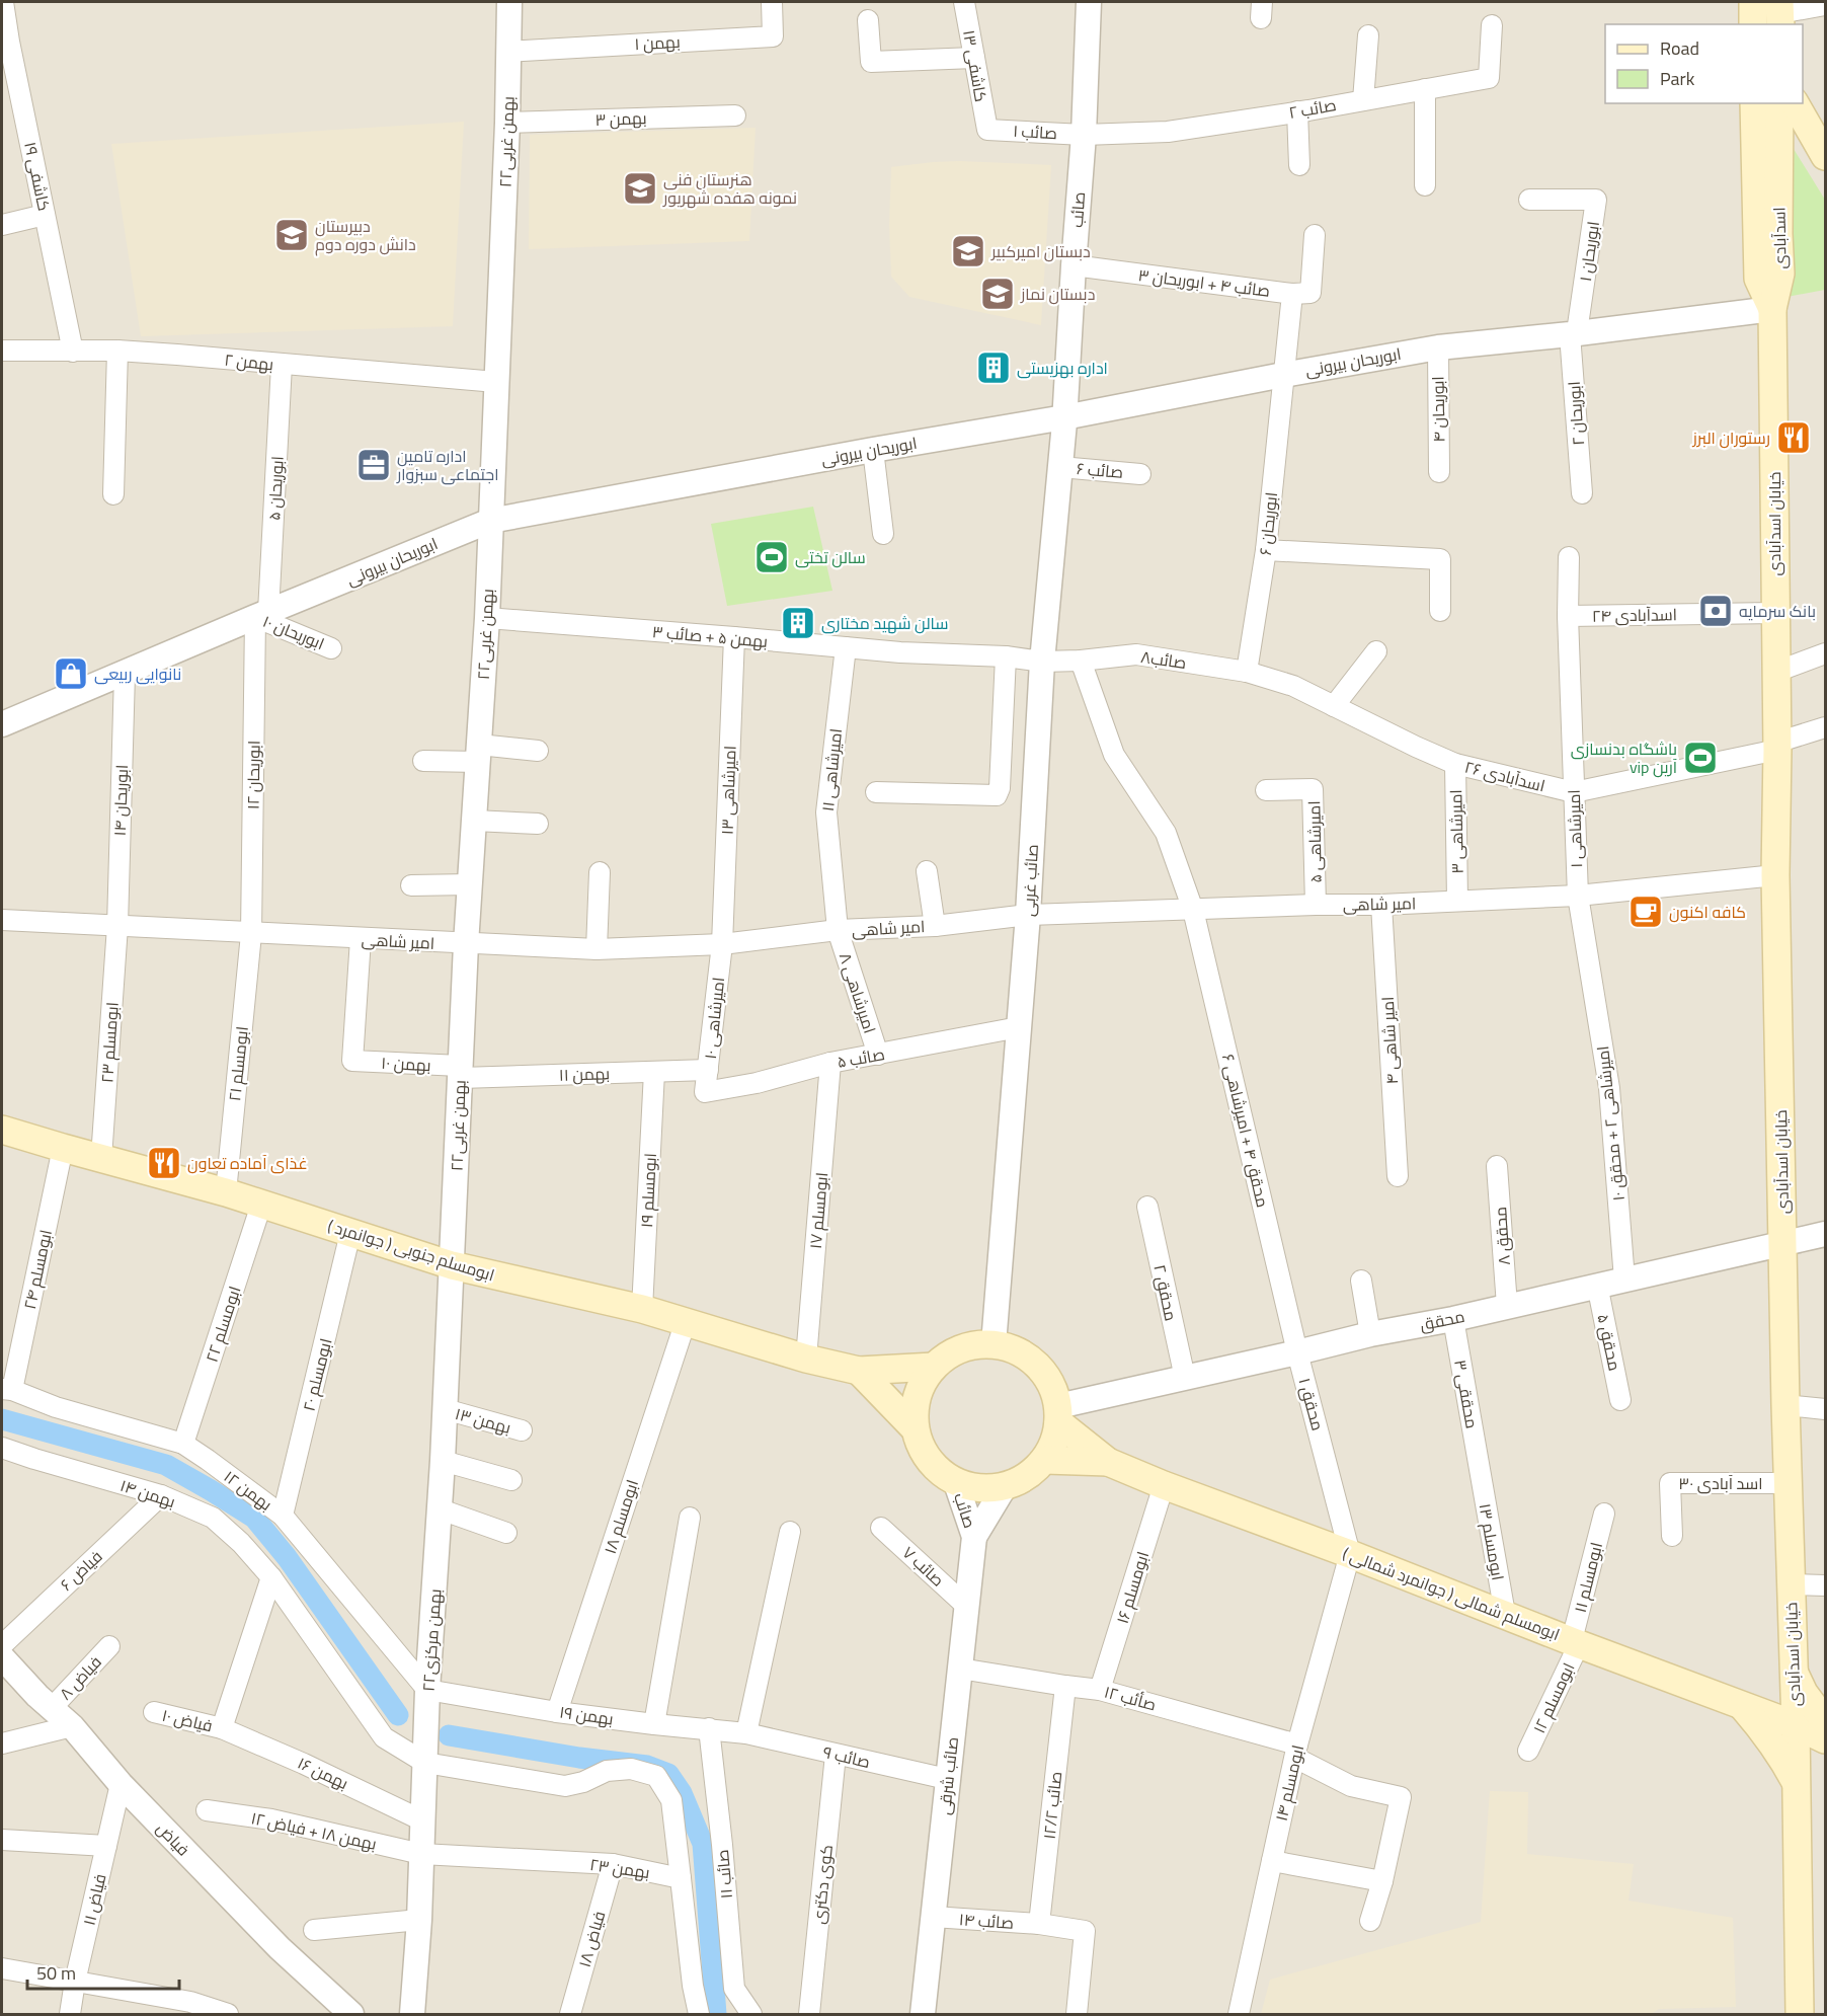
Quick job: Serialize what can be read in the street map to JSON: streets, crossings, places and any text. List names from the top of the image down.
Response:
{
  "streets": {
    "main road": [
      "اسدآبادی",
      "خیابان اسدآبادی",
      "ابومسلم جنوبی ( جوانمرد )",
      "ابومسلم شمالی ( جوانمرد شمالی )"
    ],
    "street": [
      "بهمن ۱",
      "کاشفی ۱۳",
      "صائب ۲",
      "بهمن ۳",
      "صائب ۱",
      "۲۲بهمن غربی",
      "کاشفی ۱۹",
      "صائب",
      "ابوریحان ۱",
      "صائب ۴ + ابوریحان ۳",
      "بهمن ۲",
      "ابوریحان بیرونی",
      "ابوریحان ۴",
      "ابوریحان ۲",
      "صائب ۶",
      "ابوریحان ۵",
      "ابوریحان ۶",
      "اسدآبادی ۲۴",
      "ابوریحان ۱۰",
      "بهمن ۵ + صائب ۳",
      "صائب۸",
      "امیرشاهی ۱۱",
      "ابوریحان ۱۲",
      "اسدآبادی ۲۶",
      "امیرشاهی ۱۳",
      "ابوریحان ۱۴",
      "امیرشاهی ۱",
      "امیرشاهی ۳",
      "امیرشاهی ۵",
      "صائب غربی",
      "امیر شاهی",
      "امیرشاهی ۸",
      "امیرشاهی ۱۰",
      "امیر شاهی ۴",
      "ابومسلم ۲۳",
      "صائب ۵",
      "ابومسلم ۲۱",
      "بهمن ۱۰",
      "بهمن ۱۱",
      "امیرشاهی ۲ + محقق ۱۰",
      "محقق ۴ + امیرشاهی ۶",
      "ابومسلم ۱۹",
      "ابومسلم ۱۷",
      "محقق ۸",
      "ابومسلم ۲۴",
      "محقق ۲",
      "محقق",
      "ابومسلم ۲۲",
      "محقق ۵",
      "ابومسلم ۲۰",
      "محققی ۳",
      "محقق ۱",
      "بهمن ۱۳",
      "اسد آبادی ۳۰",
      "بهمن ۱۲",
      "بهمن ۱۴",
      "ابومسلم ۱۸",
      "ابومسلم ۱۳",
      "صائب ۷",
      "فیاض ۶",
      "ابومسلم ۱۱",
      "ابومسلم ۱۶",
      "۲۲بهمن مرکزی",
      "فیاض ۸",
      "صأئب ۱۲",
      "ابومسلم ۱۲",
      "بهمن ۱۹",
      "فیاض ۱۰",
      "صائب ۹",
      "بهمن ۱۶",
      "صائب شرقی",
      "ابومسلم ۱۴",
      "صائب ۱۲/۲",
      "بهمن ۱۸ + فیاض ۱۲",
      "فیاض",
      "بهمن ۲۳",
      "صائب ۱۱",
      "کوی دکتری",
      "فیاض ۱۱",
      "صائب ۱۴",
      "فیاض ۱۸"
    ]
  },
  "crossings": [
    ["بهمن ۱", "۲۲بهمن غربی"],
    ["کاشفی ۱۳", "صائب ۱"],
    ["صائب ۲", "صائب ۱"],
    ["صائب ۲", "صائب"],
    ["بهمن ۳", "۲۲بهمن غربی"],
    ["صائب ۱", "صائب"],
    ["۲۲بهمن غربی", "بهمن ۲"],
    ["۲۲بهمن غربی", "ابوریحان بیرونی"],
    ["۲۲بهمن غربی", "بهمن ۵ + صائب ۳"],
    ["۲۲بهمن غربی", "امیر شاهی"],
    ["۲۲بهمن غربی", "بهمن ۱۰"],
    ["۲۲بهمن غربی", "بهمن ۱۱"],
    ["۲۲بهمن غربی", "ابومسلم جنوبی ( جوانمرد )"],
    ["۲۲بهمن غربی", "۲۲بهمن مرکزی"],
    ["کاشفی ۱۹", "بهمن ۲"],
    ["صائب", "صائب ۴ + ابوریحان ۳"],
    ["صائب", "ابوریحان بیرونی"],
    ["صائب", "صائب غربی"],
    ["صائب", "ابومسلم جنوبی ( جوانمرد )"],
    ["صائب", "محقق"],
    ["صائب", "صائب شرقی"],
    ["اسدآبادی", "ابوریحان بیرونی"],
    ["اسدآبادی", "خیابان اسدآبادی"],
    ["ابوریحان ۱", "ابوریحان بیرونی"],
    ["ابوریحان ۱", "ابوریحان ۲"],
    ["صائب ۴ + ابوریحان ۳", "ابوریحان بیرونی"],
    ["صائب ۴ + ابوریحان ۳", "ابوریحان ۶"],
    ["بهمن ۲", "ابوریحان ۵"],
    ["ابوریحان بیرونی", "ابوریحان ۴"],
    ["ابوریحان بیرونی", "ابوریحان ۲"],
    ["ابوریحان بیرونی", "ابوریحان ۵"],
    ["ابوریحان بیرونی", "ابوریحان ۶"],
    ["ابوریحان بیرونی", "خیابان اسدآبادی"],
    ["ابوریحان بیرونی", "ابوریحان ۱۰"],
    ["ابوریحان بیرونی", "ابوریحان ۱۲"],
    ["ابوریحان بیرونی", "ابوریحان ۱۴"],
    ["ابوریحان بیرونی", "صائب غربی"],
    ["صائب ۶", "صائب غربی"],
    ["ابوریحان ۵", "ابوریحان ۱۰"],
    ["ابوریحان ۵", "ابوریحان ۱۲"],
    ["ابوریحان ۶", "صائب۸"],
    ["ابوریحان ۶", "اسدآبادی ۲۶"],
    ["خیابان اسدآبادی", "اسدآبادی ۲۴"],
    ["خیابان اسدآبادی", "اسدآبادی ۲۶"],
    ["خیابان اسدآبادی", "امیر شاهی"],
    ["خیابان اسدآبادی", "محقق"],
    ["خیابان اسدآبادی", "اسد آبادی ۳۰"],
    ["خیابان اسدآبادی", "ابومسلم شمالی ( جوانمرد شمالی )"],
    ["اسدآبادی ۲۴", "امیرشاهی ۱"],
    ["ابوریحان ۱۰", "ابوریحان ۱۲"],
    ["بهمن ۵ + صائب ۳", "صائب۸"],
    ["بهمن ۵ + صائب ۳", "امیرشاهی ۱۱"],
    ["بهمن ۵ + صائب ۳", "امیرشاهی ۱۳"],
    ["بهمن ۵ + صائب ۳", "صائب غربی"],
    ["صائب۸", "اسدآبادی ۲۶"],
    ["صائب۸", "صائب غربی"],
    ["صائب۸", "محقق ۴ + امیرشاهی ۶"],
    ["امیرشاهی ۱۱", "امیر شاهی"],
    ["امیرشاهی ۱۱", "امیرشاهی ۸"],
    ["ابوریحان ۱۲", "امیر شاهی"],
    ["ابوریحان ۱۲", "ابومسلم ۲۱"],
    ["اسدآبادی ۲۶", "امیرشاهی ۱"],
    ["اسدآبادی ۲۶", "امیرشاهی ۳"],
    ["امیرشاهی ۱۳", "امیر شاهی"],
    ["امیرشاهی ۱۳", "امیرشاهی ۱۰"],
    ["ابوریحان ۱۴", "امیر شاهی"],
    ["ابوریحان ۱۴", "ابومسلم ۲۳"],
    ["امیرشاهی ۱", "امیر شاهی"],
    ["امیرشاهی ۱", "امیرشاهی ۲ + محقق ۱۰"],
    ["امیرشاهی ۳", "امیر شاهی"],
    ["امیرشاهی ۵", "امیر شاهی"],
    ["صائب غربی", "امیر شاهی"],
    ["صائب غربی", "صائب ۵"],
    ["صائب غربی", "ابومسلم جنوبی ( جوانمرد )"],
    ["صائب غربی", "محقق"],
    ["امیر شاهی", "امیرشاهی ۸"],
    ["امیر شاهی", "امیرشاهی ۱۰"],
    ["امیر شاهی", "امیر شاهی ۴"],
    ["امیر شاهی", "ابومسلم ۲۳"],
    ["امیر شاهی", "ابومسلم ۲۱"],
    ["امیر شاهی", "بهمن ۱۰"],
    ["امیر شاهی", "امیرشاهی ۲ + محقق ۱۰"],
    ["امیر شاهی", "محقق ۴ + امیرشاهی ۶"],
    ["امیرشاهی ۸", "صائب ۵"],
    ["امیرشاهی ۱۰", "صائب ۵"],
    ["امیرشاهی ۱۰", "بهمن ۱۱"],
    ["ابومسلم ۲۳", "ابومسلم جنوبی ( جوانمرد )"],
    ["صائب ۵", "ابومسلم ۱۷"],
    ["ابومسلم ۲۱", "ابومسلم جنوبی ( جوانمرد )"],
    ["بهمن ۱۰", "بهمن ۱۱"],
    ["بهمن ۱۱", "ابومسلم ۱۹"],
    ["امیرشاهی ۲ + محقق ۱۰", "محقق"],
    ["محقق ۴ + امیرشاهی ۶", "محقق"],
    ["محقق ۴ + امیرشاهی ۶", "محقق ۱"],
    ["ابومسلم ۱۹", "ابومسلم جنوبی ( جوانمرد )"],
    ["ابومسلم ۱۷", "ابومسلم جنوبی ( جوانمرد )"],
    ["محقق ۸", "محقق"],
    ["ابومسلم جنوبی ( جوانمرد )", "ابومسلم ۲۴"],
    ["ابومسلم جنوبی ( جوانمرد )", "محقق"],
    ["ابومسلم جنوبی ( جوانمرد )", "ابومسلم ۲۲"],
    ["ابومسلم جنوبی ( جوانمرد )", "ابومسلم ۲۰"],
    ["ابومسلم جنوبی ( جوانمرد )", "ابومسلم ۱۸"],
    ["ابومسلم جنوبی ( جوانمرد )", "۲۲بهمن مرکزی"],
    ["ابومسلم ۲۴", "بهمن ۱۲"],
    ["محقق ۲", "محقق"],
    ["محقق", "محقق ۵"],
    ["محقق", "محققی ۳"],
    ["محقق", "محقق ۱"],
    ["ابومسلم ۲۲", "بهمن ۱۲"],
    ["ابومسلم ۲۰", "بهمن ۱۲"],
    ["محققی ۳", "ابومسلم ۱۳"],
    ["محقق ۱", "ابومسلم شمالی ( جوانمرد شمالی )"],
    ["محقق ۱", "ابومسلم ۱۴"],
    ["بهمن ۱۳", "۲۲بهمن مرکزی"],
    ["بهمن ۱۲", "۲۲بهمن مرکزی"],
    ["بهمن ۱۲", "بهمن ۱۹"],
    ["بهمن ۱۴", "فیاض ۶"],
    ["بهمن ۱۴", "۲۲بهمن مرکزی"],
    ["ابومسلم ۱۸", "بهمن ۱۹"],
    ["ابومسلم ۱۳", "ابومسلم شمالی ( جوانمرد شمالی )"],
    ["صائب ۷", "صائب شرقی"],
    ["ابومسلم ۱۱", "ابومسلم شمالی ( جوانمرد شمالی )"],
    ["ابومسلم ۱۱", "ابومسلم ۱۲"],
    ["ابومسلم ۱۶", "ابومسلم شمالی ( جوانمرد شمالی )"],
    ["ابومسلم ۱۶", "صأئب ۱۲"],
    ["ابومسلم شمالی ( جوانمرد شمالی )", "ابومسلم ۱۲"],
    ["ابومسلم شمالی ( جوانمرد شمالی )", "ابومسلم ۱۴"],
    ["۲۲بهمن مرکزی", "بهمن ۱۹"],
    ["۲۲بهمن مرکزی", "بهمن ۱۶"],
    ["۲۲بهمن مرکزی", "بهمن ۱۸ + فیاض ۱۲"],
    ["۲۲بهمن مرکزی", "بهمن ۲۳"],
    ["فیاض ۸", "فیاض"],
    ["صأئب ۱۲", "صائب شرقی"],
    ["صأئب ۱۲", "ابومسلم ۱۴"],
    ["صأئب ۱۲", "صائب ۱۲/۲"],
    ["بهمن ۱۹", "صائب ۹"],
    ["بهمن ۱۹", "صائب ۱۱"],
    ["فیاض ۱۰", "بهمن ۱۶"],
    ["صائب ۹", "صائب شرقی"],
    ["صائب ۹", "کوی دکتری"],
    ["صائب شرقی", "صائب ۱۴"],
    ["صائب ۱۲/۲", "صائب ۱۴"],
    ["بهمن ۱۸ + فیاض ۱۲", "بهمن ۲۳"],
    ["فیاض", "فیاض ۱۱"],
    ["بهمن ۲۳", "فیاض ۱۸"]
  ],
  "places": {
    "school or university": [
      "هنرستان فنی نمونه هفده شهریور",
      "دبیرستان دانش دوره دوم",
      "دبستان امیرکبیر",
      "دبستان نماز"
    ],
    "building": ["اداره بهزیستی", "سالن شهید مختاری"],
    "restaurant": ["رستوران البرز", "غذای آماده تعاون"],
    "office": ["اداره تامین اجتماعی سبزوار"],
    "sports": ["سالن تختی", "باشگاه بدنسازی vip آرین"],
    "bank": ["بانک سرمایه"],
    "shop": ["نانوایی ربیعی"],
    "cafe": ["کافه اکنون"]
  },
  "legend": ["Road", "Park"],
  "scale_bar": "50 m"
}
